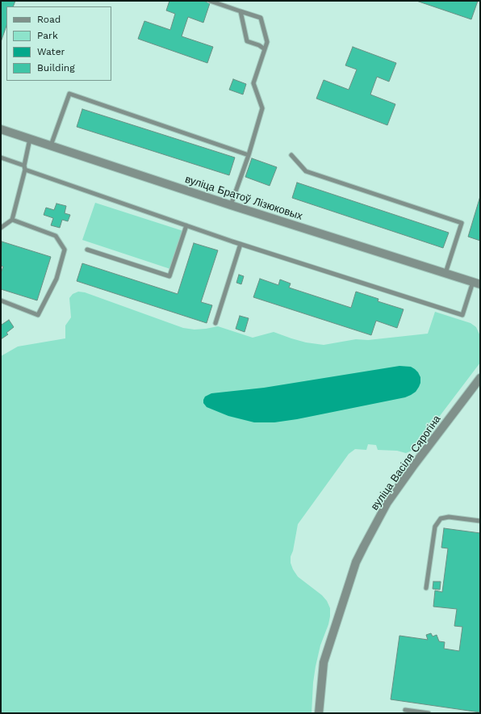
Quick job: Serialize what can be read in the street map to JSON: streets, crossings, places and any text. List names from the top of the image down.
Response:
{
  "streets": {
    "street": ["вуліца Братоў Лізюковых", "вуліца Васіля Сярогіна"]
  },
  "legend": [
    "Road",
    "Park",
    "Water",
    "Building"
  ]
}
